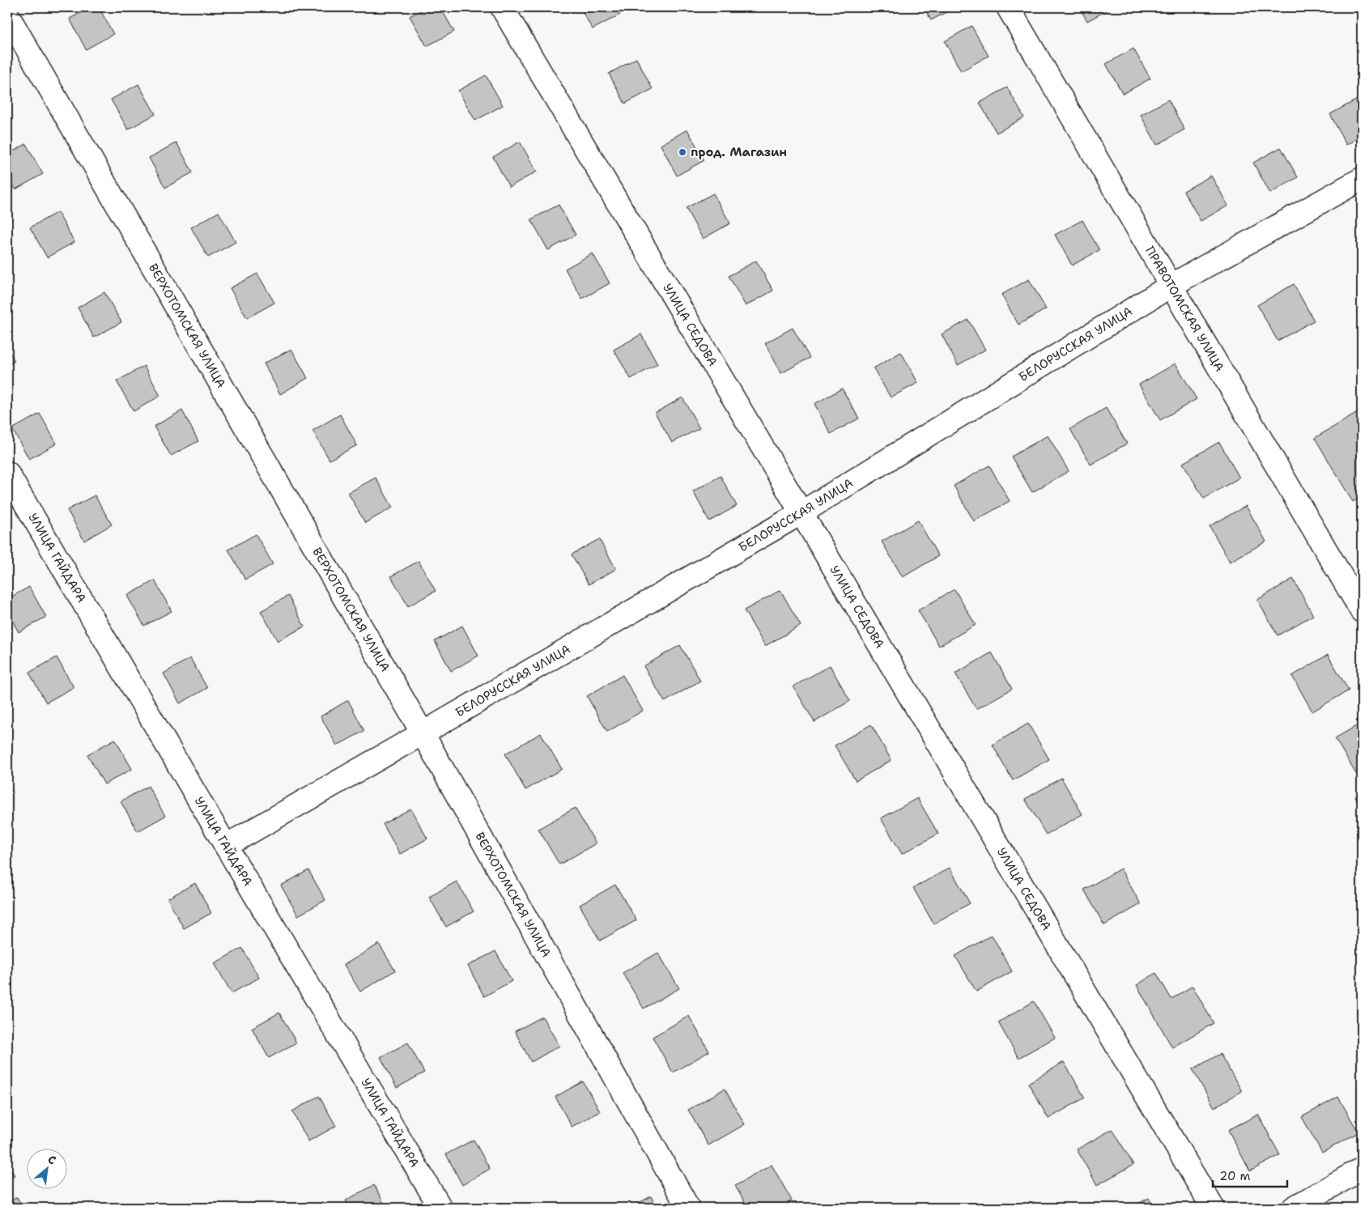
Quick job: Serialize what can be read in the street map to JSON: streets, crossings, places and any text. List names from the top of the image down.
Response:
{
  "streets": {
    "street": [
      "ПРАВОТОМСКАЯ УЛИЦА",
      "ВЕРХОТОМСКАЯ УЛИЦА",
      "УЛИЦА СЕДОВА",
      "БЕЛОРУССКАЯ УЛИЦА",
      "УЛИЦА ГАЙДАРА"
    ]
  },
  "crossings": [
    ["ПРАВОТОМСКАЯ УЛИЦА", "БЕЛОРУССКАЯ УЛИЦА"],
    ["ВЕРХОТОМСКАЯ УЛИЦА", "БЕЛОРУССКАЯ УЛИЦА"],
    ["УЛИЦА СЕДОВА", "БЕЛОРУССКАЯ УЛИЦА"],
    ["БЕЛОРУССКАЯ УЛИЦА", "УЛИЦА ГАЙДАРА"]
  ],
  "places": ["прод. Магазин"],
  "scale_bar": "20 m",
  "north": "top right"
}
